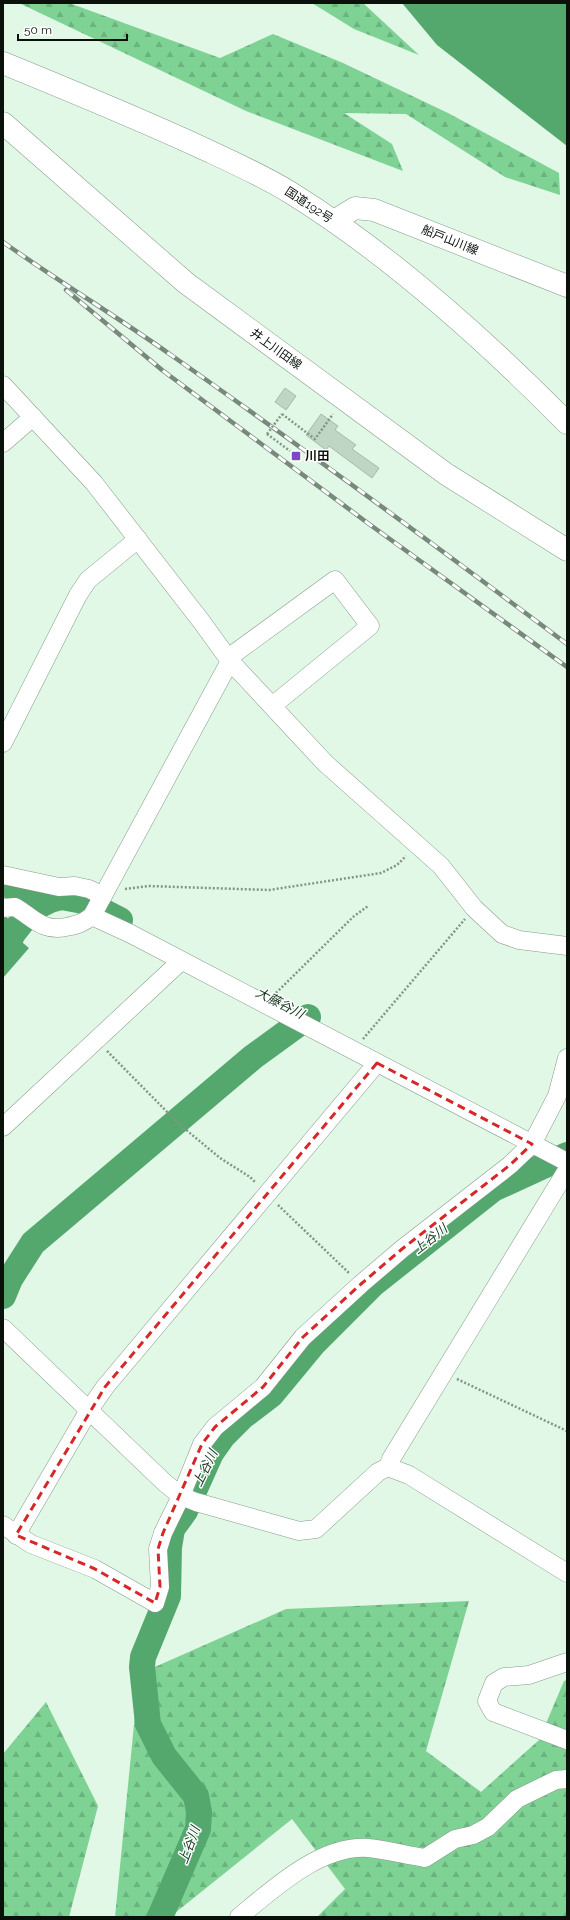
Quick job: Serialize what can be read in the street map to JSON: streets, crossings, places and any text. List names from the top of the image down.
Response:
{
  "streets": {
    "main road": ["国道192号", "船戸山川線", "井上川田線"]
  },
  "crossings": [
    ["国道192号", "船戸山川線"]
  ],
  "water": ["大藤谷川", "上谷川"],
  "places": {
    "transit": ["川田"]
  },
  "scale_bar": "50 m"
}
